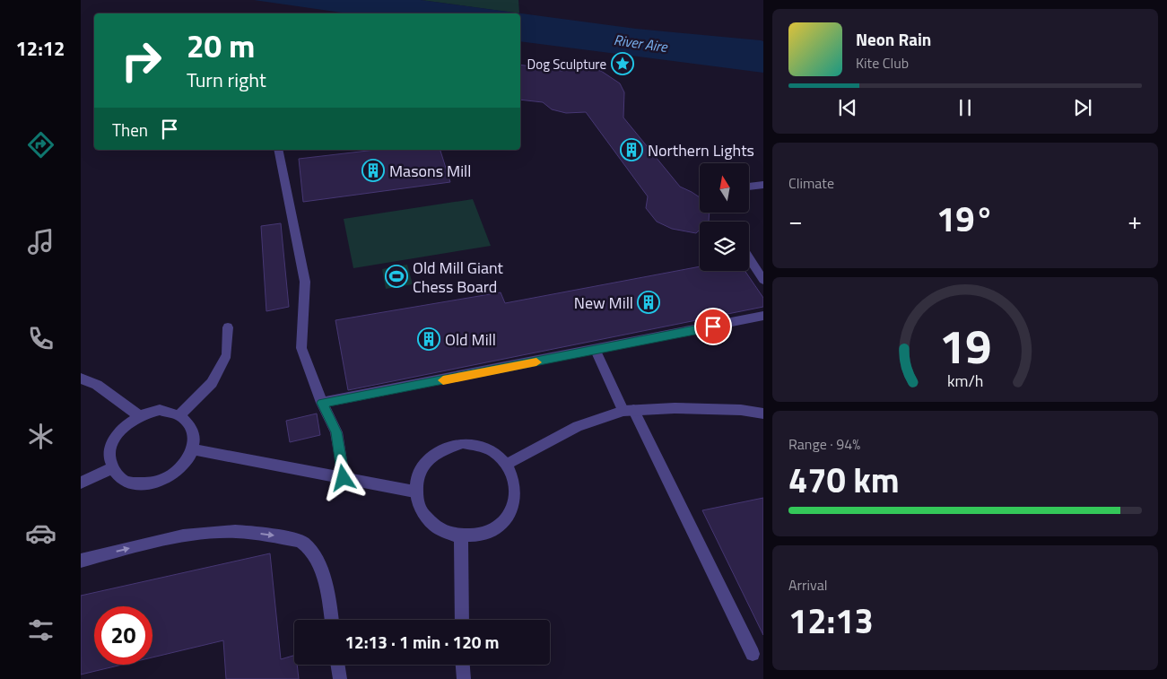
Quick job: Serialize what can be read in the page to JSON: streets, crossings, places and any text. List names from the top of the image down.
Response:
{
  "water": ["River Aire"],
  "places": {
    "place": ["Dog Sculpture"],
    "building": [
      "Northern Lights",
      "Masons Mill",
      "New Mill",
      "Old Mill"
    ],
    "sports": ["Old Mill Giant Chess Board"]
  },
  "north": "top",
  "page": {
    "tabs": "12:12",
    "turn": ["20 m", "Turn right"],
    "song": ["Neon Rain", "Kite Club"],
    "then": "Then",
    "tile": [
      "Climate",
      ["Range · 94%", "470 km"],
      ["Arrival", "12:13"]
    ],
    "heat": ["−", "19°", "+"],
    "limit": "20",
    "trip": "12:13 · 1 min · 120 m",
    "gauge": ["19", "km/h"]
  }
}
